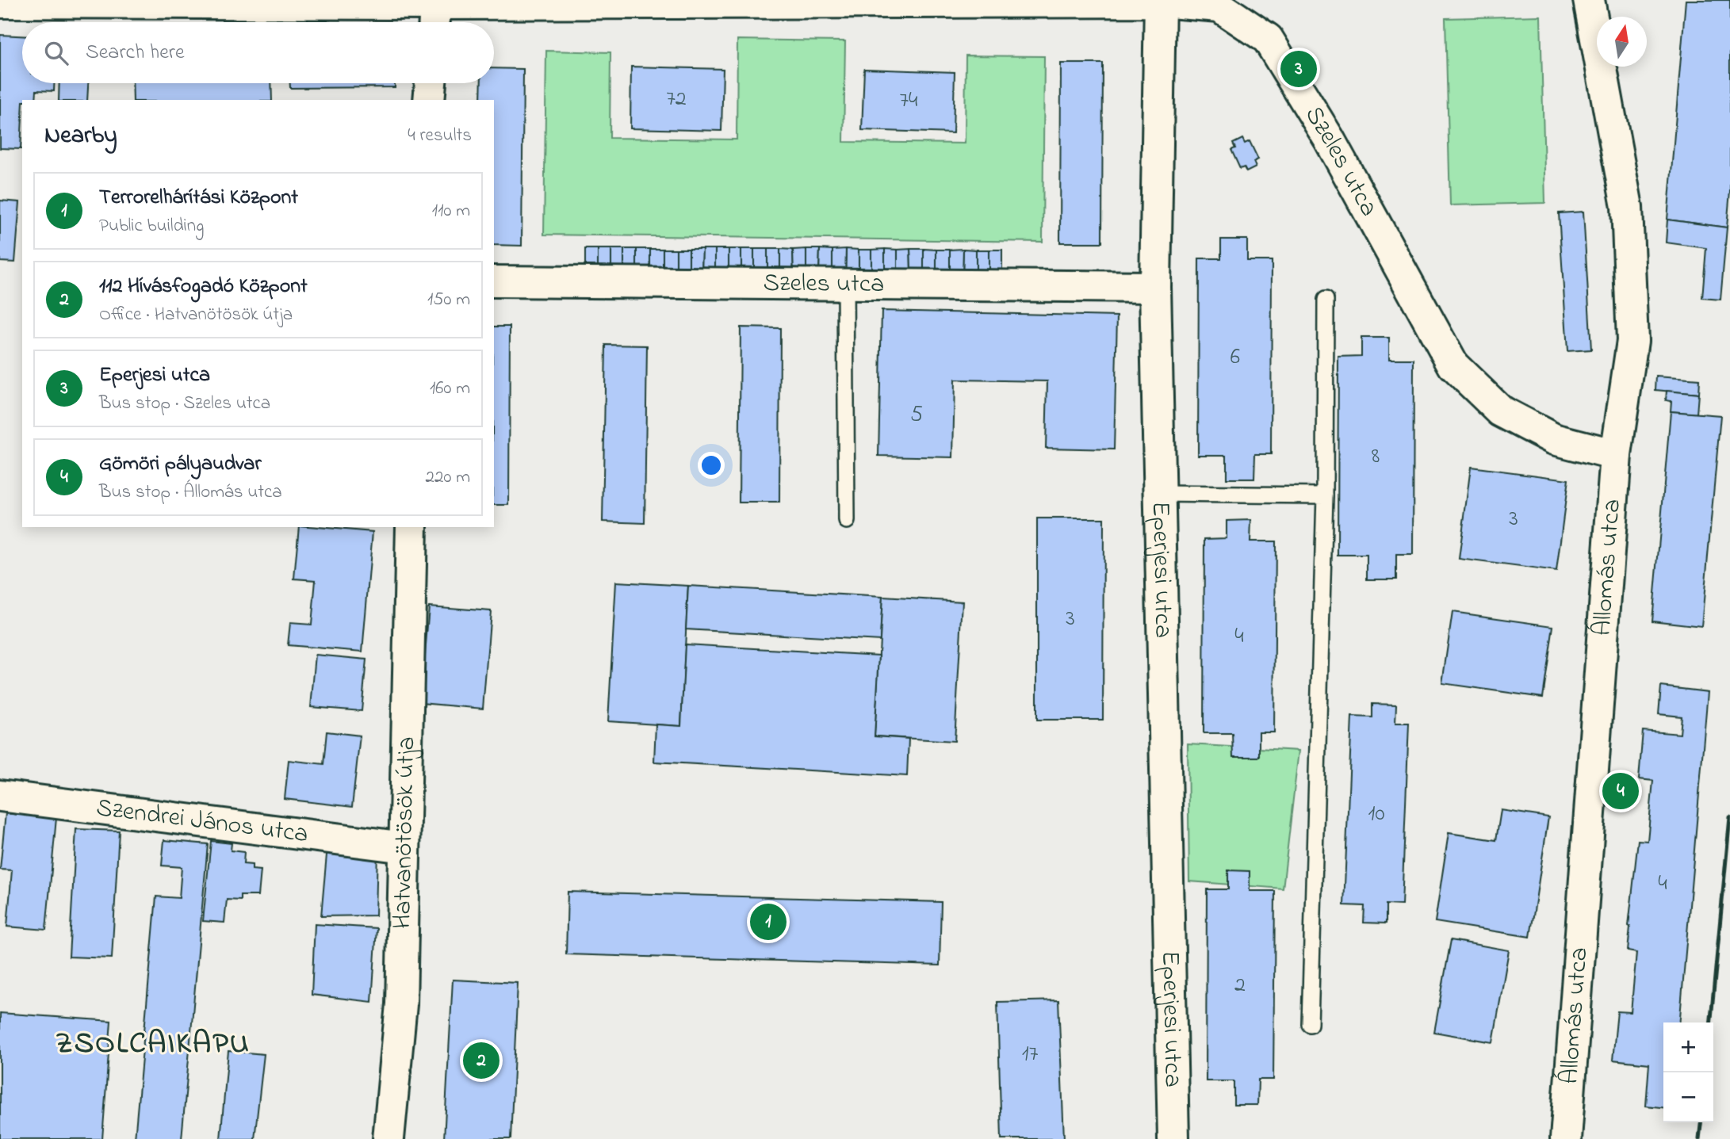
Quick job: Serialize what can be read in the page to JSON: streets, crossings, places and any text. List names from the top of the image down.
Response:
{
  "streets": {
    "street": [
      "Szeles utca",
      "Állomás utca",
      "Eperjesi utca",
      "Szendrei János utca",
      "Hatvanötösök útja"
    ]
  },
  "crossings": [
    ["Szeles utca", "Állomás utca"],
    ["Szeles utca", "Eperjesi utca"],
    ["Szendrei János utca", "Hatvanötösök útja"]
  ],
  "districts": ["ZSOLCAIKAPU"],
  "house_numbers": [
    "72",
    "74",
    "6",
    "5",
    "8",
    "3",
    "3",
    "4",
    "10",
    "4",
    "2",
    "17"
  ],
  "north": "top",
  "page": {
    "search": "Search here",
    "pins": [
      "3",
      "4",
      "1",
      "2"
    ],
    "heading": ["Nearby", "4 results"],
    "list": [
      {
        "mark": "1",
        "name": "Terrorelhárítási Központ",
        "note": "Public building",
        "value": "110 m"
      },
      {
        "mark": "2",
        "name": "112 Hívásfogadó Központ",
        "note": "Office · Hatvanötösök útja",
        "value": "150 m"
      },
      {
        "mark": "3",
        "name": "Eperjesi utca",
        "note": "Bus stop · Szeles utca",
        "value": "160 m"
      },
      {
        "mark": "4",
        "name": "Gömöri pályaudvar",
        "note": "Bus stop · Állomás utca",
        "value": "220 m"
      }
    ],
    "map_buttons": ["+", "−"]
  }
}
